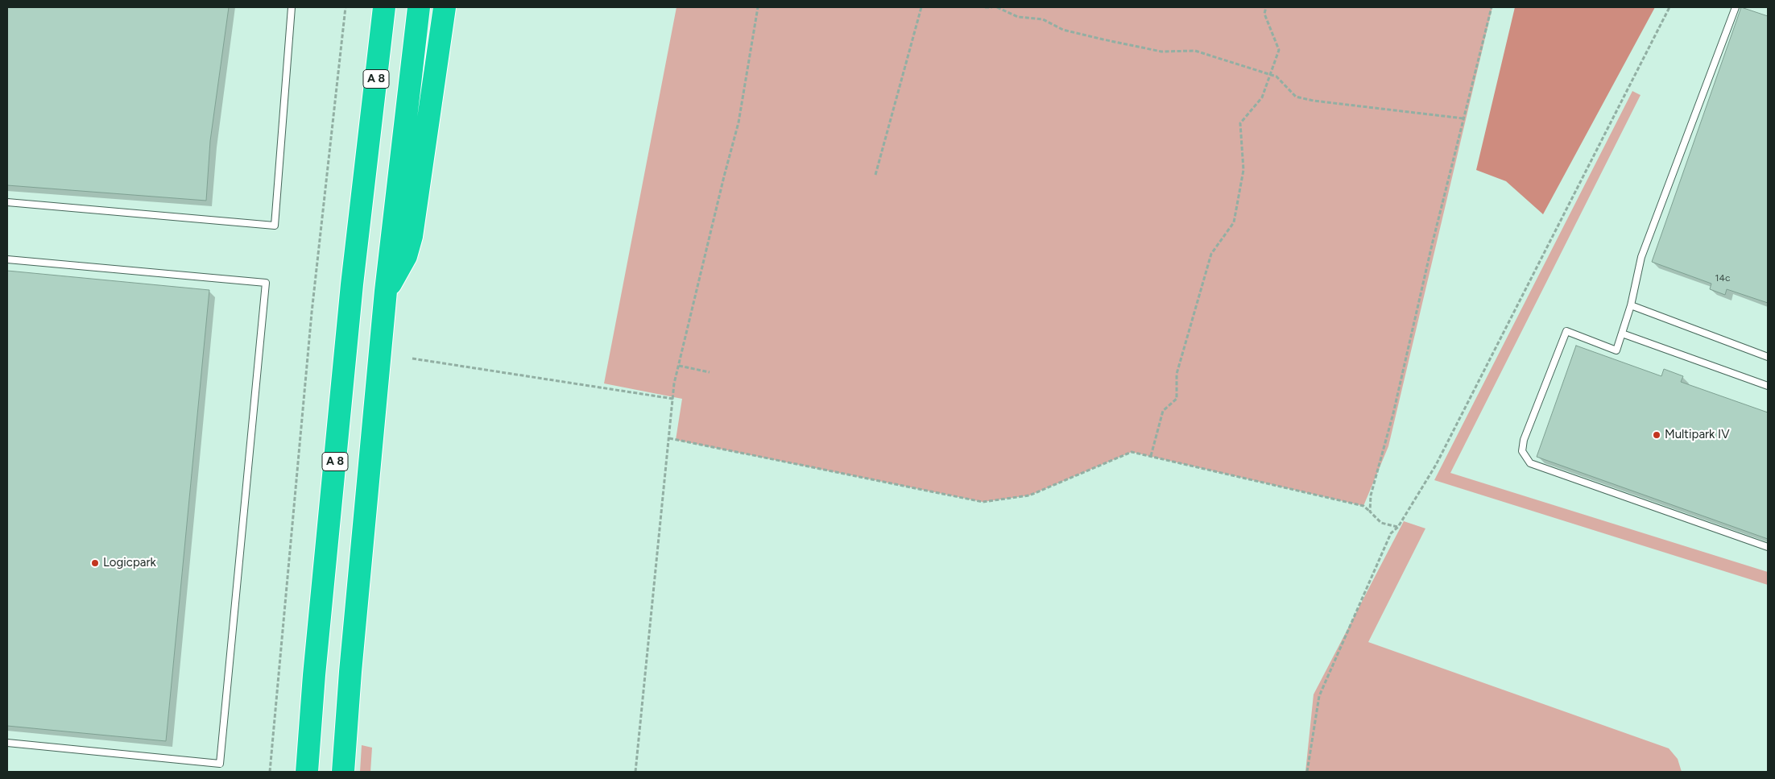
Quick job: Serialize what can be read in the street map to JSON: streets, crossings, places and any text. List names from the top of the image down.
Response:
{
  "streets": {
    "highway": ["A 8"]
  },
  "places": ["Multipark IV", "Logicpark"],
  "house_numbers": ["14c"]
}
